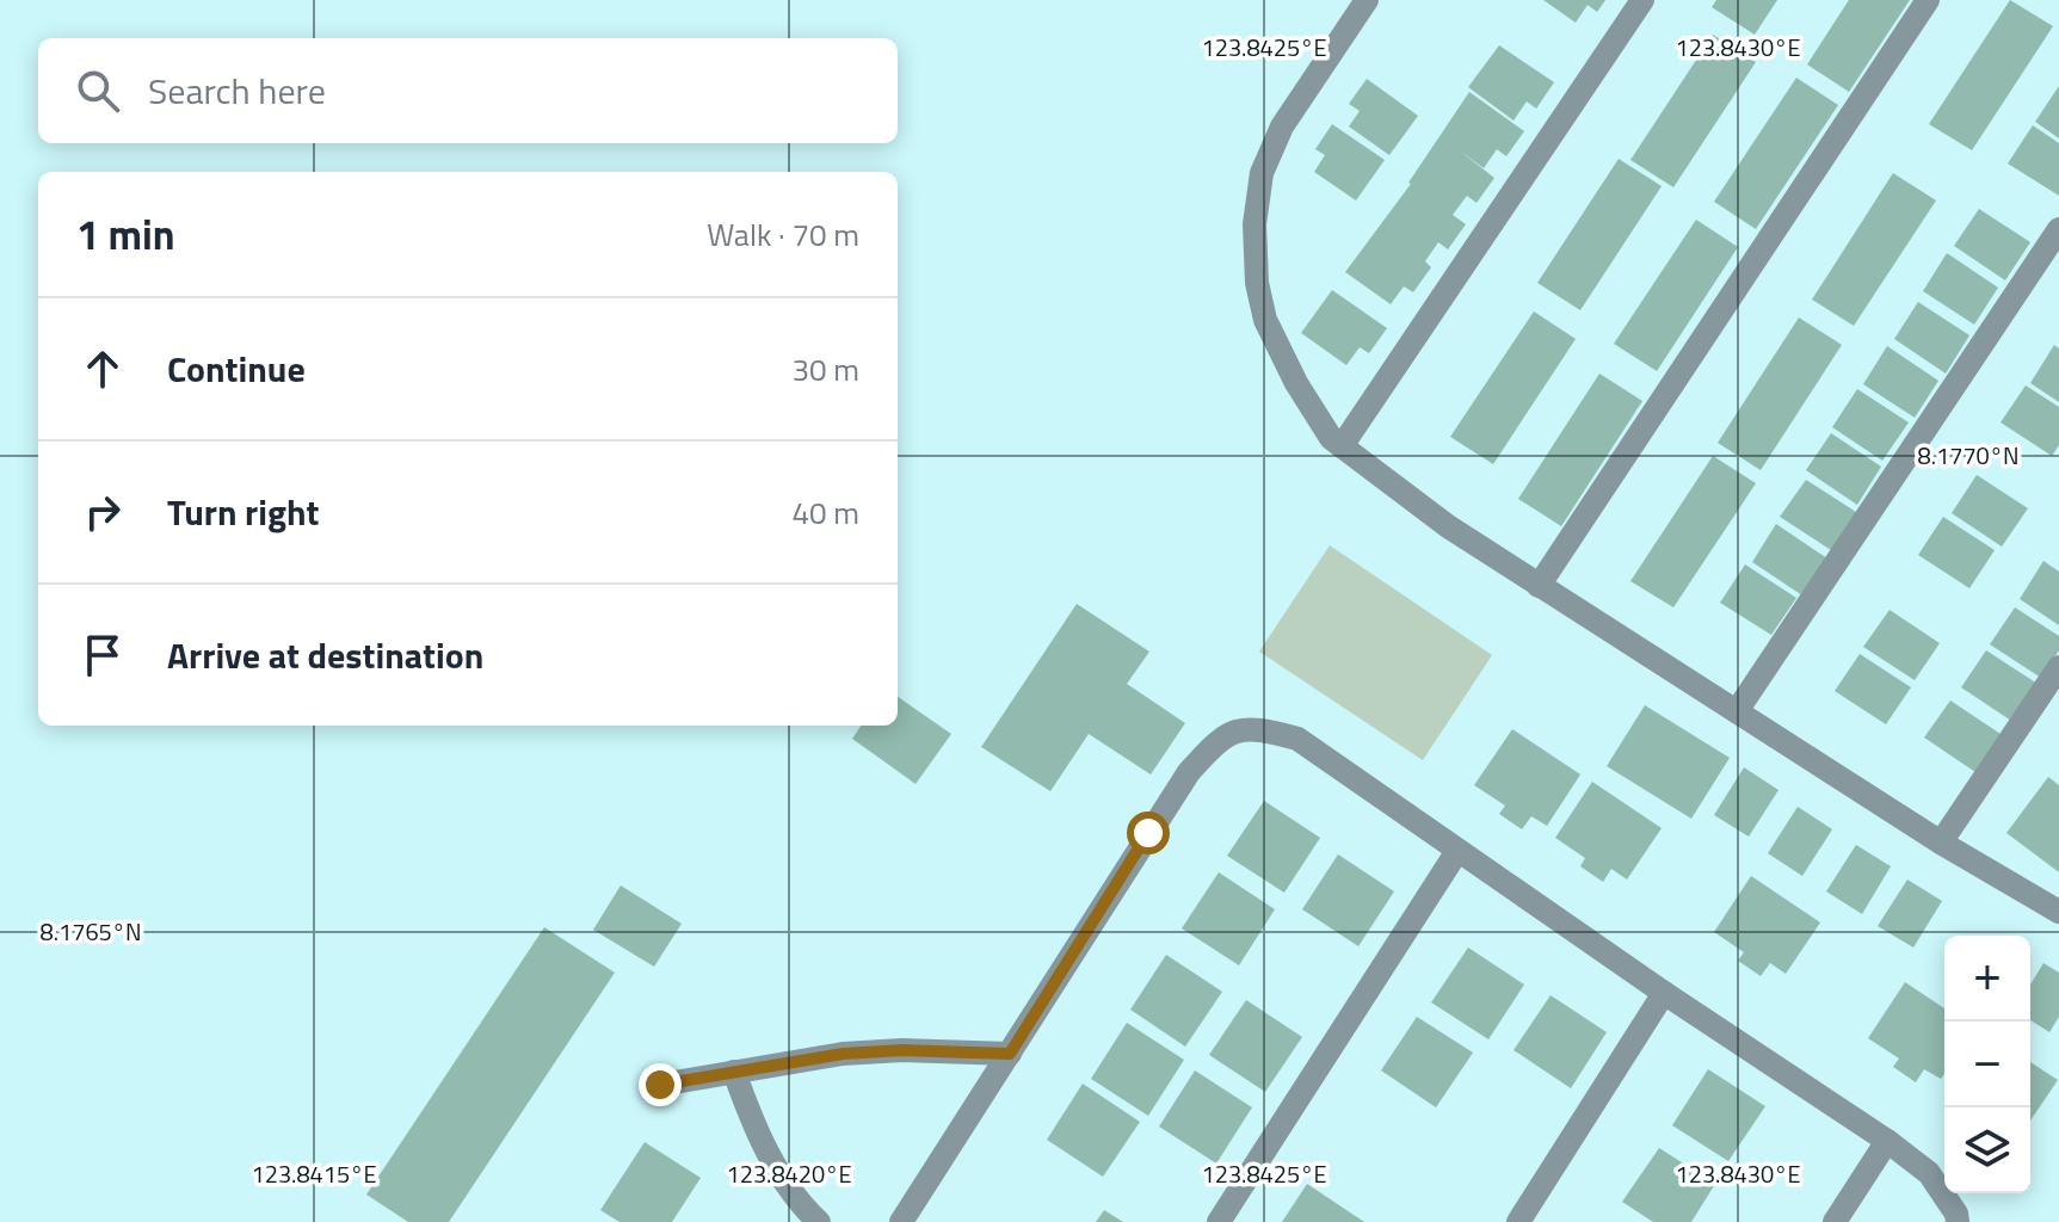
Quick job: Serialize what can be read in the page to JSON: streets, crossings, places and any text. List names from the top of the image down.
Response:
{
  "page": {
    "search": "Search here",
    "heading": ["1 min", "Walk · 70 m"],
    "list": [
      ["Continue", "30 m"],
      ["Turn right", "40 m"],
      "Arrive at destination"
    ],
    "map_buttons": ["+", "−"]
  },
  "coordinates": [
    "123.8425°E",
    "123.8430°E",
    "8.1770°N",
    "8.1765°N",
    "123.8415°E",
    "123.8420°E"
  ]
}
